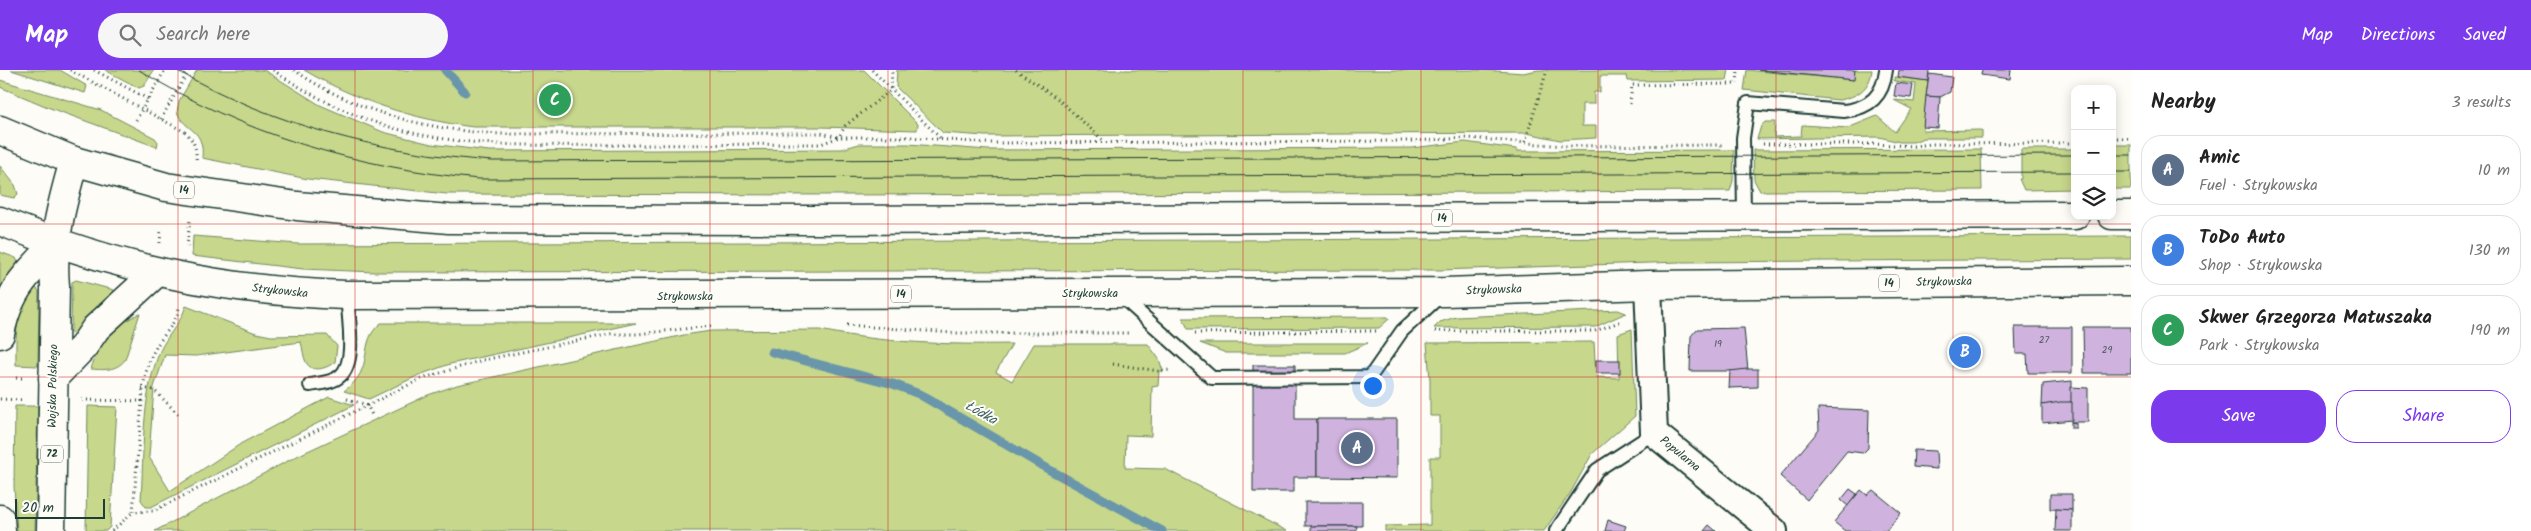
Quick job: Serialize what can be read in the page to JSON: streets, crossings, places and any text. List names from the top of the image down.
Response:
{
  "streets": {
    "main road": [
      "14",
      "Strykowska",
      "Wojska Polskiego",
      "72"
    ],
    "street": ["Popularna"]
  },
  "crossings": [
    ["14", "Strykowska"],
    ["14", "Wojska Polskiego"],
    ["Strykowska", "Wojska Polskiego"],
    ["Strykowska", "Popularna"]
  ],
  "water": ["Łódka"],
  "house_numbers": ["27", "19", "29"],
  "scale_bar": "20 m",
  "page": {
    "header": "Map",
    "search": "Search here",
    "nav": ["Map", "Directions", "Saved"],
    "heading": ["Nearby", "3 results"],
    "pins": ["C", "B", "A"],
    "map_buttons": ["+", "−"],
    "list": [
      {
        "mark": "A",
        "name": "Amic",
        "note": "Fuel · Strykowska",
        "value": "10 m"
      },
      {
        "mark": "B",
        "name": "ToDo Auto",
        "note": "Shop · Strykowska",
        "value": "130 m"
      },
      {
        "mark": "C",
        "name": "Skwer Grzegorza Matuszaka",
        "note": "Park · Strykowska",
        "value": "190 m"
      }
    ],
    "buttons": ["Save", "Share"],
    "scale": "20 m"
  }
}
